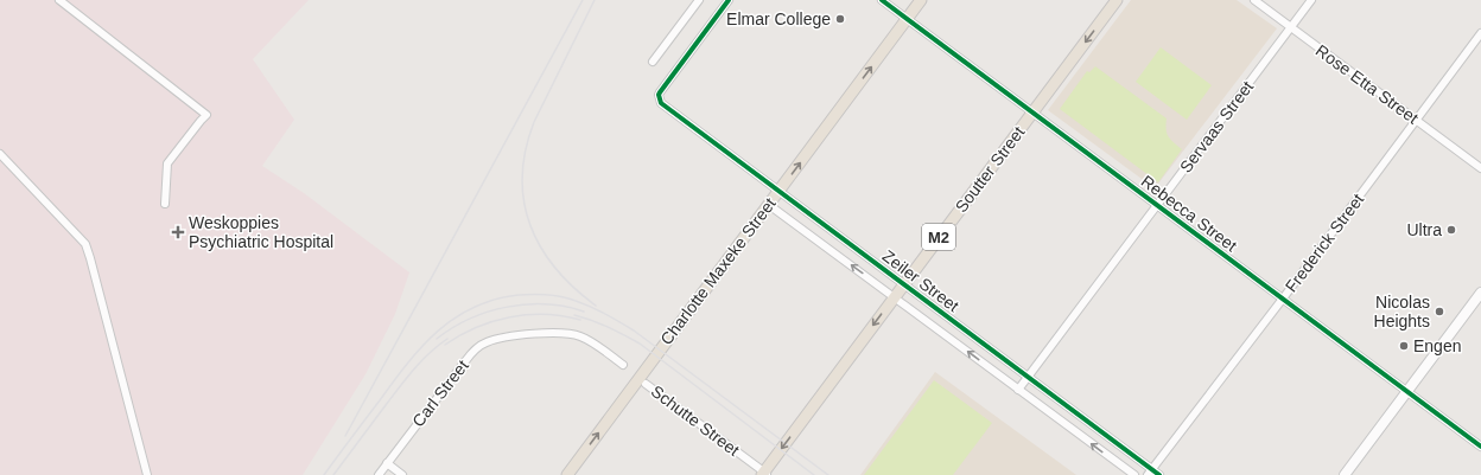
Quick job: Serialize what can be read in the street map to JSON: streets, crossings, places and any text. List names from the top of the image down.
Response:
{
  "streets": {
    "main road": ["Soutter Street", "M2", "Charlotte Maxeke Street"],
    "street": [
      "Rose Etta Street",
      "Servaas Street",
      "Rebecca Street",
      "Frederick Street",
      "Zeiler Street",
      "Carl Street",
      "Schutte Street"
    ]
  },
  "crossings": [
    ["Rose Etta Street", "Servaas Street"],
    ["Rose Etta Street", "Frederick Street"],
    ["Servaas Street", "Rebecca Street"],
    ["Servaas Street", "Zeiler Street"],
    ["Soutter Street", "Rebecca Street"],
    ["Soutter Street", "Zeiler Street"],
    ["Soutter Street", "Schutte Street"],
    ["Rebecca Street", "Frederick Street"],
    ["Rebecca Street", "Charlotte Maxeke Street"],
    ["Frederick Street", "Zeiler Street"],
    ["Charlotte Maxeke Street", "Zeiler Street"]
  ],
  "one_way": ["Soutter Street", "Charlotte Maxeke Street"],
  "places": {
    "other": [
      "Elmar College",
      "Ultra",
      "Nicolas Heights",
      "Engen"
    ],
    "health": ["Weskoppies Psychiatric Hospital"]
  }
}
